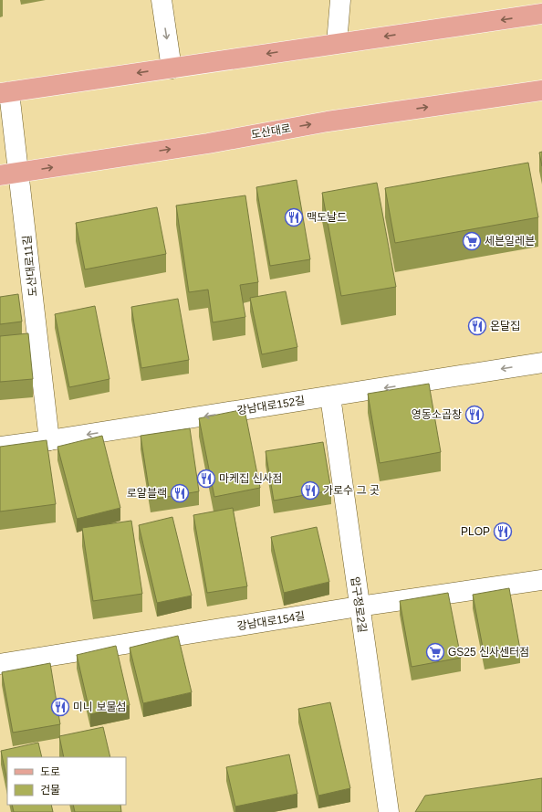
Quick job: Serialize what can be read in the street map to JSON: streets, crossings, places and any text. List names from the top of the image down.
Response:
{
  "streets": {
    "main road": ["도산대로"],
    "street": [
      "도산대로11길",
      "강남대로152길",
      "압구정로2길",
      "강남대로154길"
    ]
  },
  "crossings": [
    ["도산대로", "도산대로11길"],
    ["도산대로11길", "강남대로152길"],
    ["강남대로152길", "압구정로2길"],
    ["압구정로2길", "강남대로154길"]
  ],
  "one_way": ["강남대로152길"],
  "places": {
    "restaurant": [
      "맥도날드",
      "온달집",
      "영동소곱창",
      "마케집 신사점",
      "가로수 그 곳",
      "로얄블랙",
      "PLOP",
      "미니 보물섬"
    ],
    "supermarket": ["세븐일레븐", "GS25 신사센터점"]
  },
  "legend": ["도로", "건물"]
}
